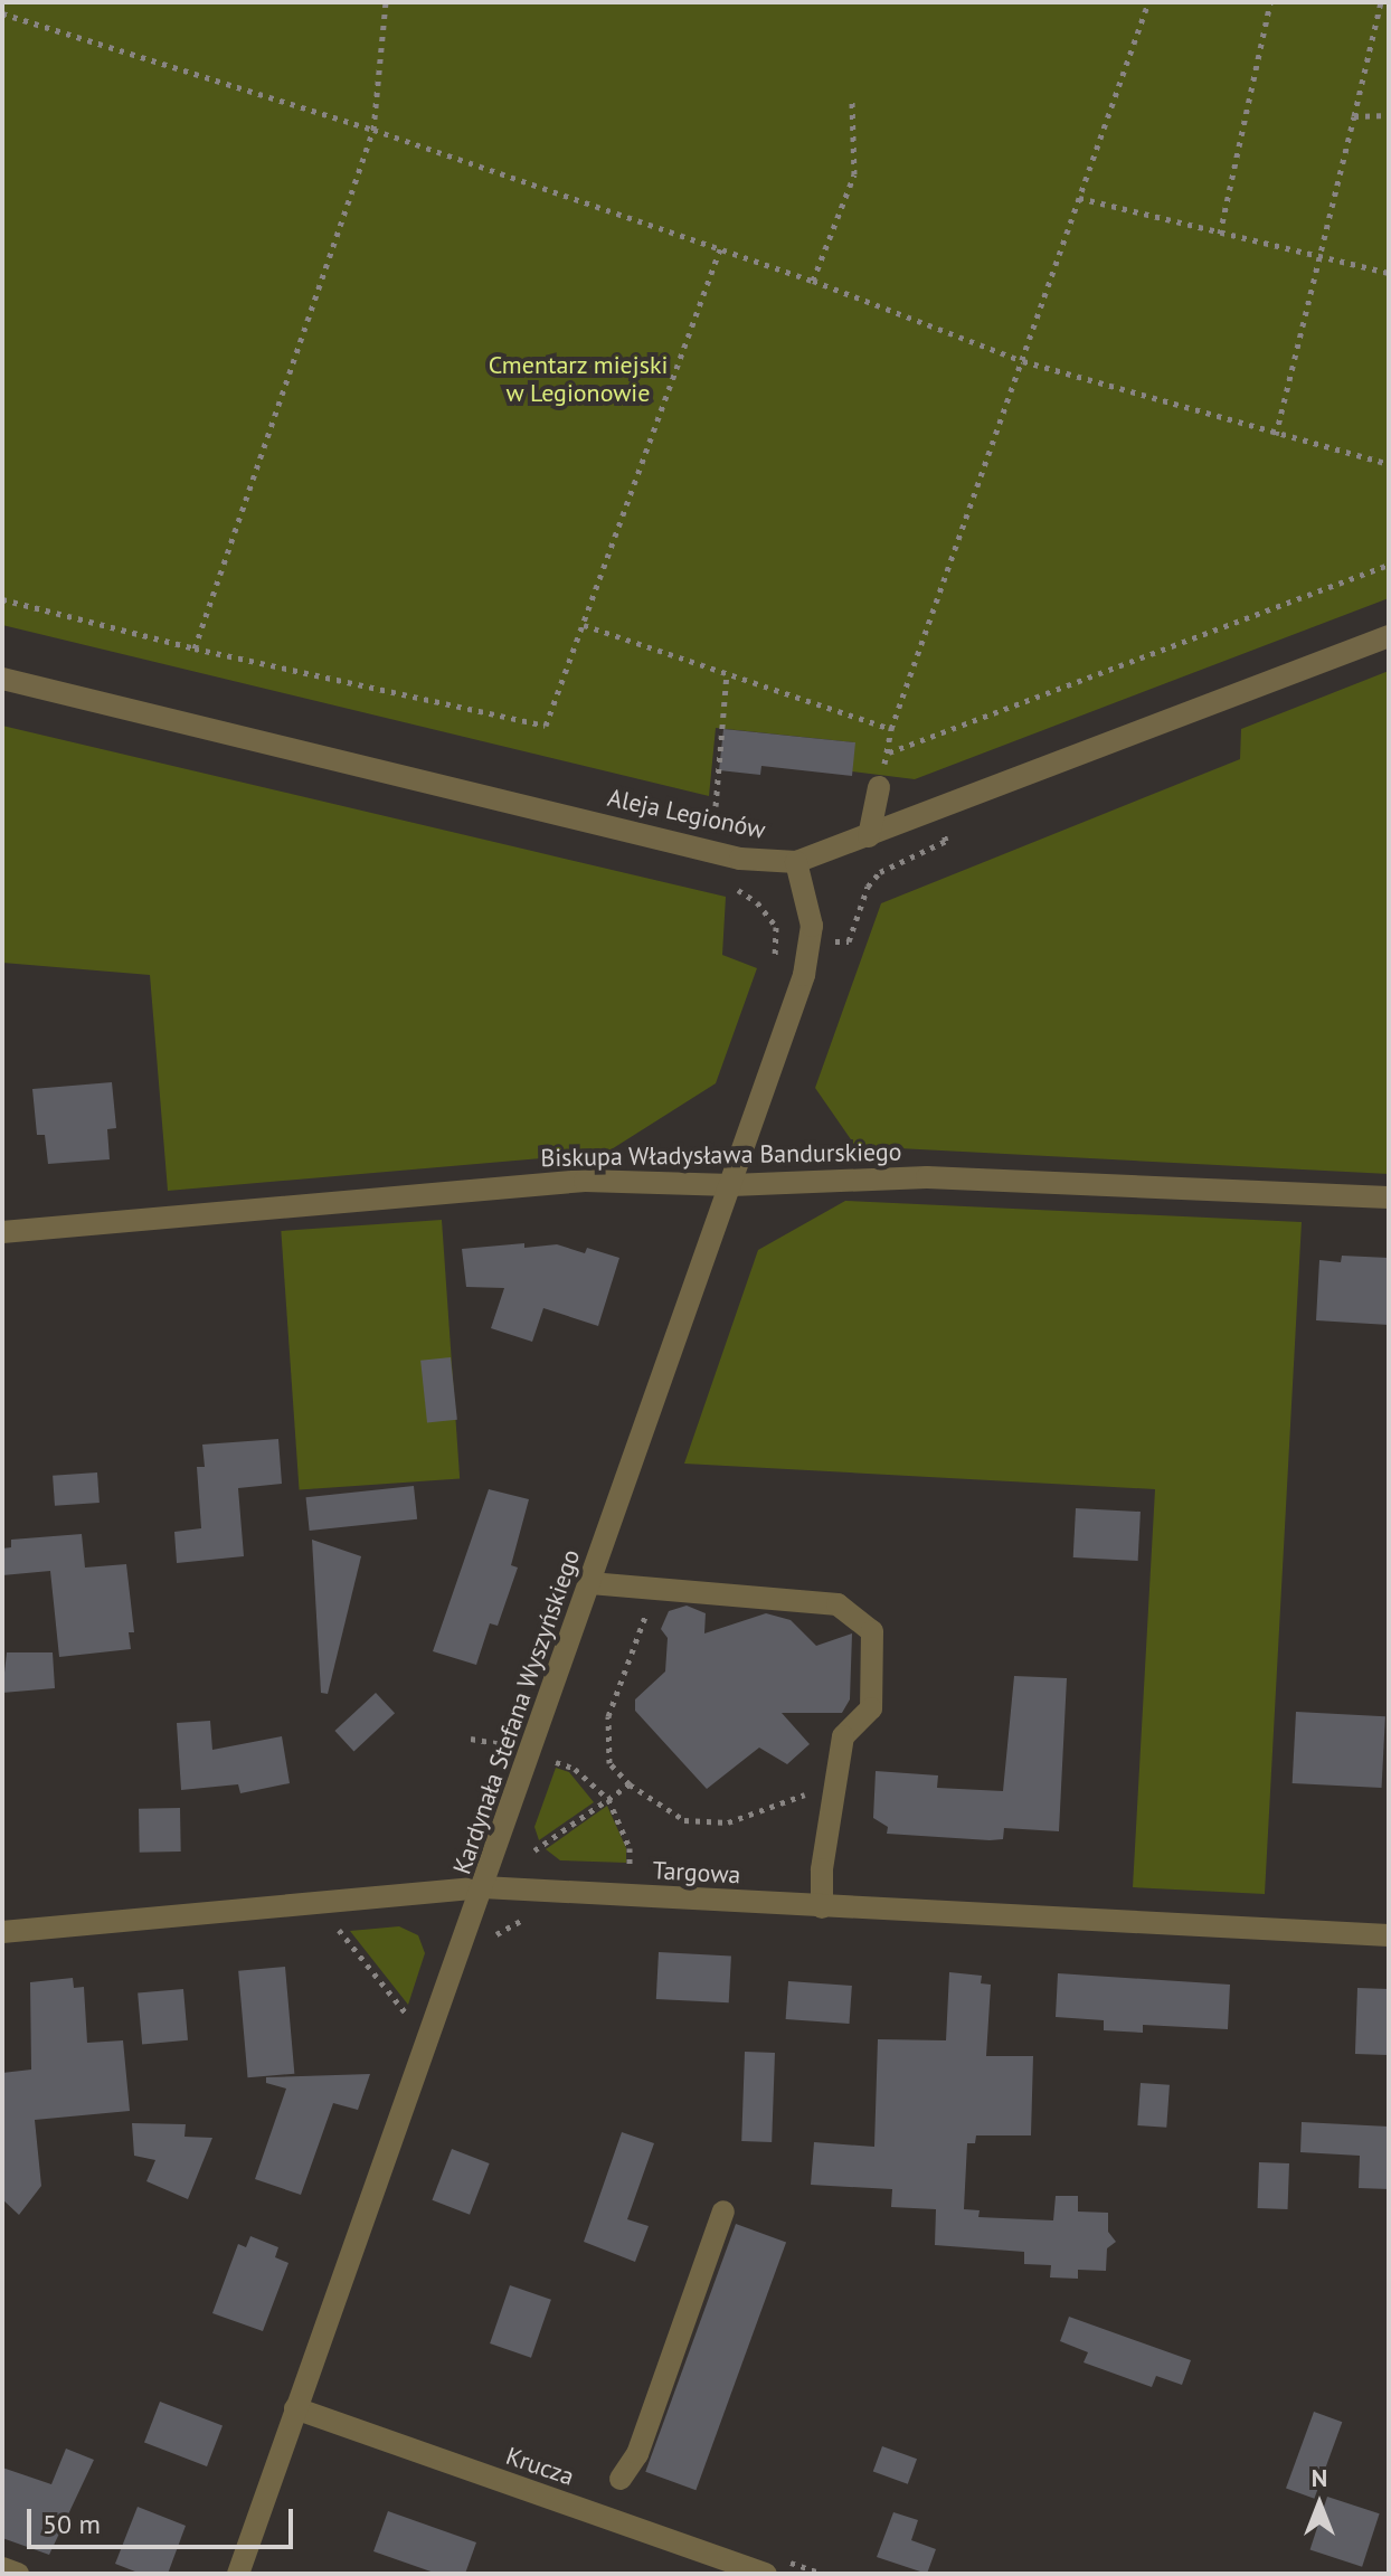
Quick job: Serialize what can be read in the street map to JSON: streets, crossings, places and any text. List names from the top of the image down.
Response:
{
  "streets": {
    "street": [
      "Aleja Legionów",
      "Biskupa Władysława Bandurskiego",
      "Kardynała Stefana Wyszyńskiego",
      "Targowa",
      "Krucza"
    ]
  },
  "crossings": [
    ["Aleja Legionów", "Kardynała Stefana Wyszyńskiego"],
    ["Biskupa Władysława Bandurskiego", "Kardynała Stefana Wyszyńskiego"],
    ["Kardynała Stefana Wyszyńskiego", "Targowa"],
    ["Kardynała Stefana Wyszyńskiego", "Krucza"]
  ],
  "parks": ["Cmentarz miejski w Legionowie"],
  "scale_bar": "50 m",
  "north": "top"
}
